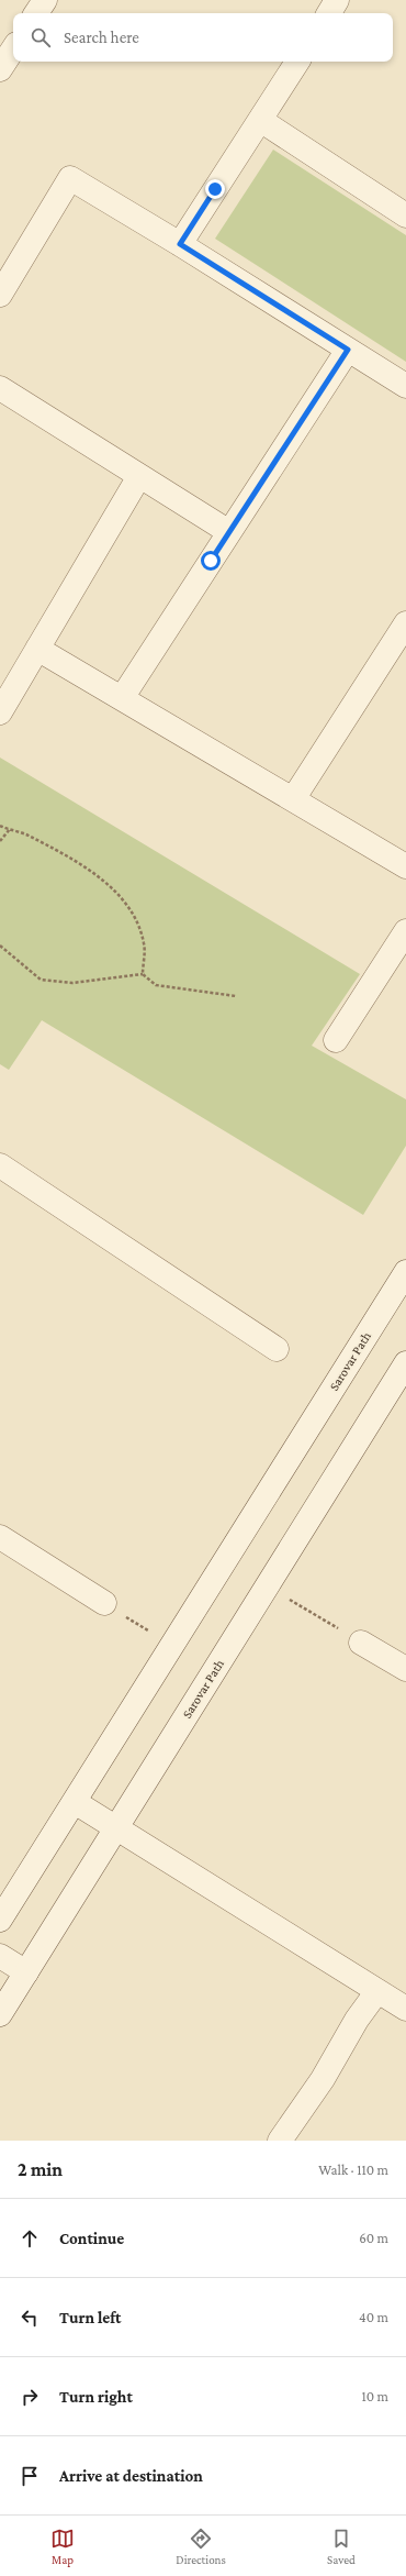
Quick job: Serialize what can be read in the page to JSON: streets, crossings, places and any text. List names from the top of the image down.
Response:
{
  "streets": {
    "street": ["Sarovar Path"]
  },
  "page": {
    "search": "Search here",
    "heading": ["2 min", "Walk · 110 m"],
    "list": [
      ["Continue", "60 m"],
      ["Turn left", "40 m"],
      ["Turn right", "10 m"],
      "Arrive at destination"
    ],
    "nav": ["Map", "Directions", "Saved"]
  }
}
